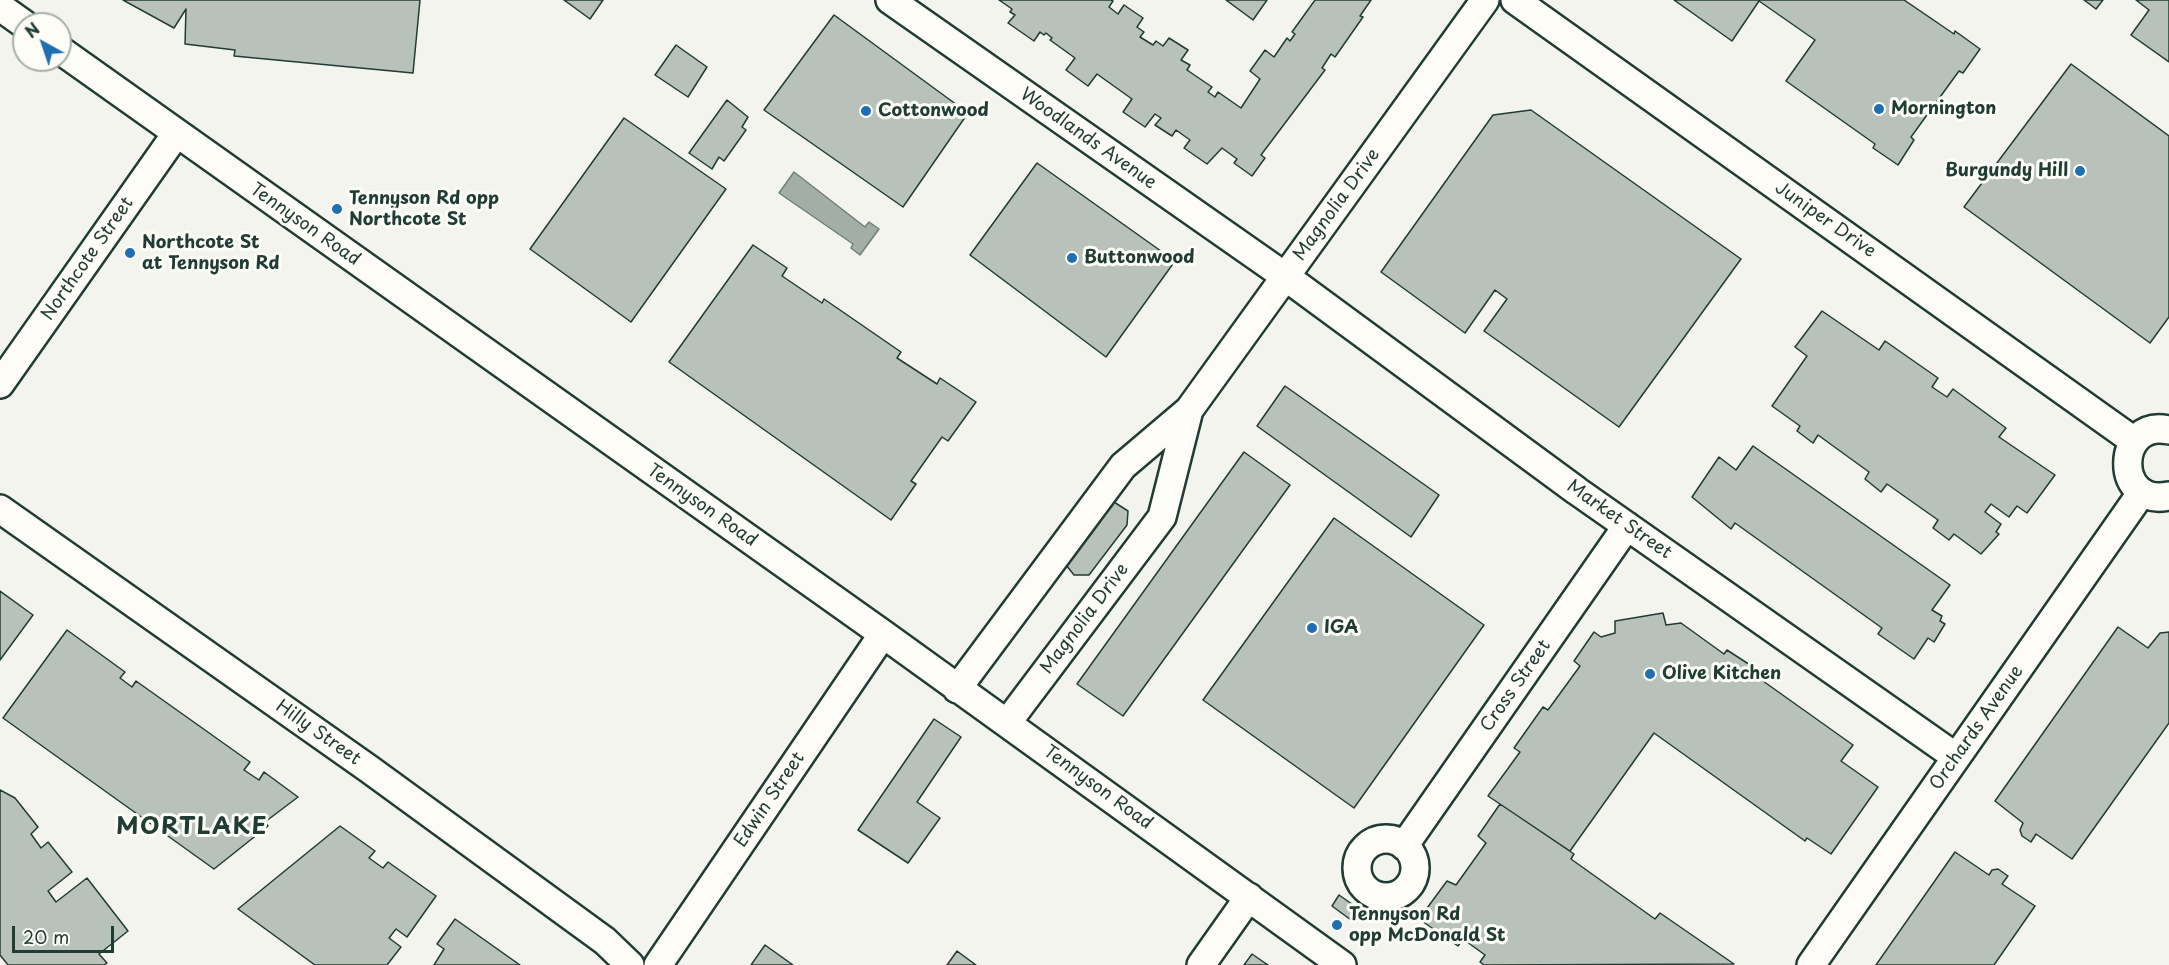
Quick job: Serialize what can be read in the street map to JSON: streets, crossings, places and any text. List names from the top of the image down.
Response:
{
  "streets": {
    "street": [
      "Woodlands Avenue",
      "Magnolia Drive",
      "Juniper Drive",
      "Tennyson Road",
      "Northcote Street",
      "Market Street",
      "Cross Street",
      "Orchards Avenue",
      "Hilly Street",
      "Edwin Street"
    ]
  },
  "crossings": [
    ["Woodlands Avenue", "Magnolia Drive"],
    ["Woodlands Avenue", "Market Street"],
    ["Magnolia Drive", "Tennyson Road"],
    ["Magnolia Drive", "Market Street"],
    ["Tennyson Road", "Northcote Street"],
    ["Tennyson Road", "Edwin Street"],
    ["Market Street", "Cross Street"],
    ["Market Street", "Orchards Avenue"]
  ],
  "districts": ["MORTLAKE"],
  "places": [
    "Mornington",
    "Cottonwood",
    "Burgundy Hill",
    "Tennyson Rd opp Northcote St",
    "Northcote St at Tennyson Rd",
    "Buttonwood",
    "IGA",
    "Olive Kitchen",
    "Tennyson Rd opp McDonald St"
  ],
  "scale_bar": "20 m",
  "north": "top left"
}
